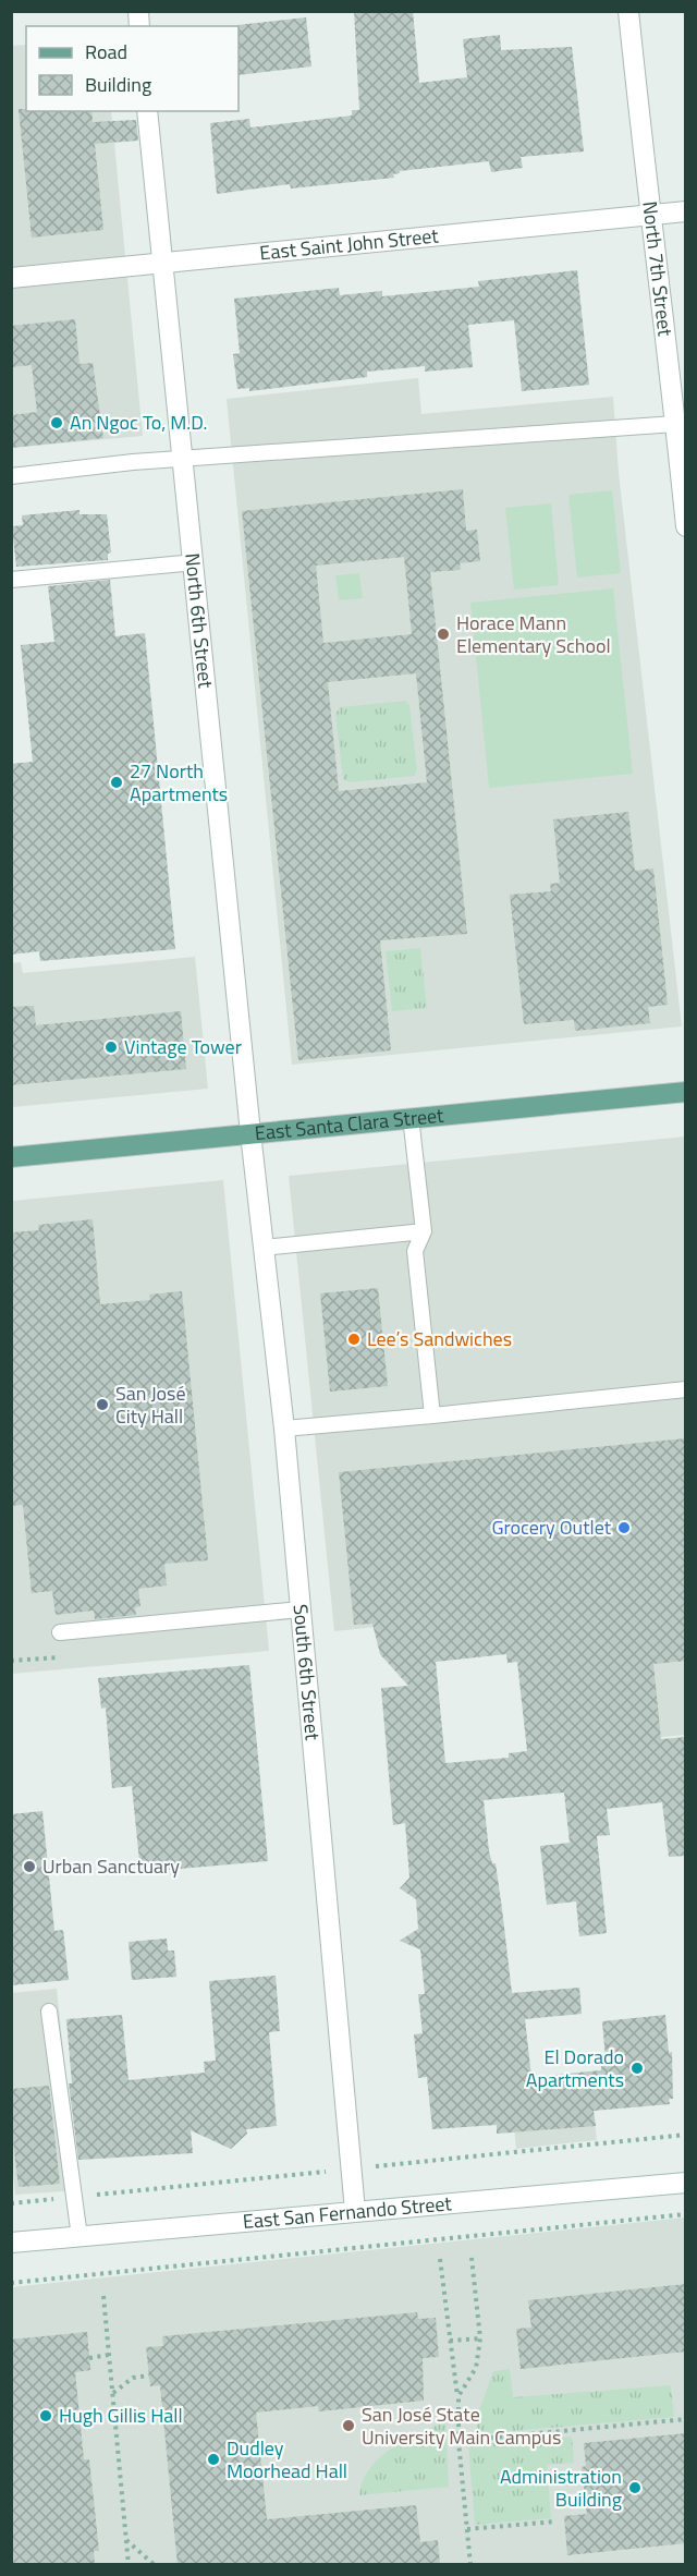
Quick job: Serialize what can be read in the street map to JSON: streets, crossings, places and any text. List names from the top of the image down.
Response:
{
  "streets": {
    "main road": ["East Santa Clara Street"],
    "street": [
      "East Saint John Street",
      "North 7th Street",
      "North 6th Street",
      "South 6th Street",
      "East San Fernando Street"
    ]
  },
  "crossings": [
    ["East Saint John Street", "North 7th Street"],
    ["East Saint John Street", "North 6th Street"],
    ["North 6th Street", "East Santa Clara Street"],
    ["North 6th Street", "South 6th Street"],
    ["East Santa Clara Street", "South 6th Street"],
    ["South 6th Street", "East San Fernando Street"]
  ],
  "places": [
    "An Ngoc To, M.D.",
    "Horace Mann Elementary School",
    "27 North Apartments",
    "Vintage Tower",
    "Lee’s Sandwiches",
    "San José City Hall",
    "Grocery Outlet",
    "Urban Sanctuary",
    "El Dorado Apartments",
    "Hugh Gillis Hall",
    "San José State University Main Campus",
    "Dudley Moorhead Hall",
    "Administration Building"
  ],
  "legend": ["Road", "Building"]
}
